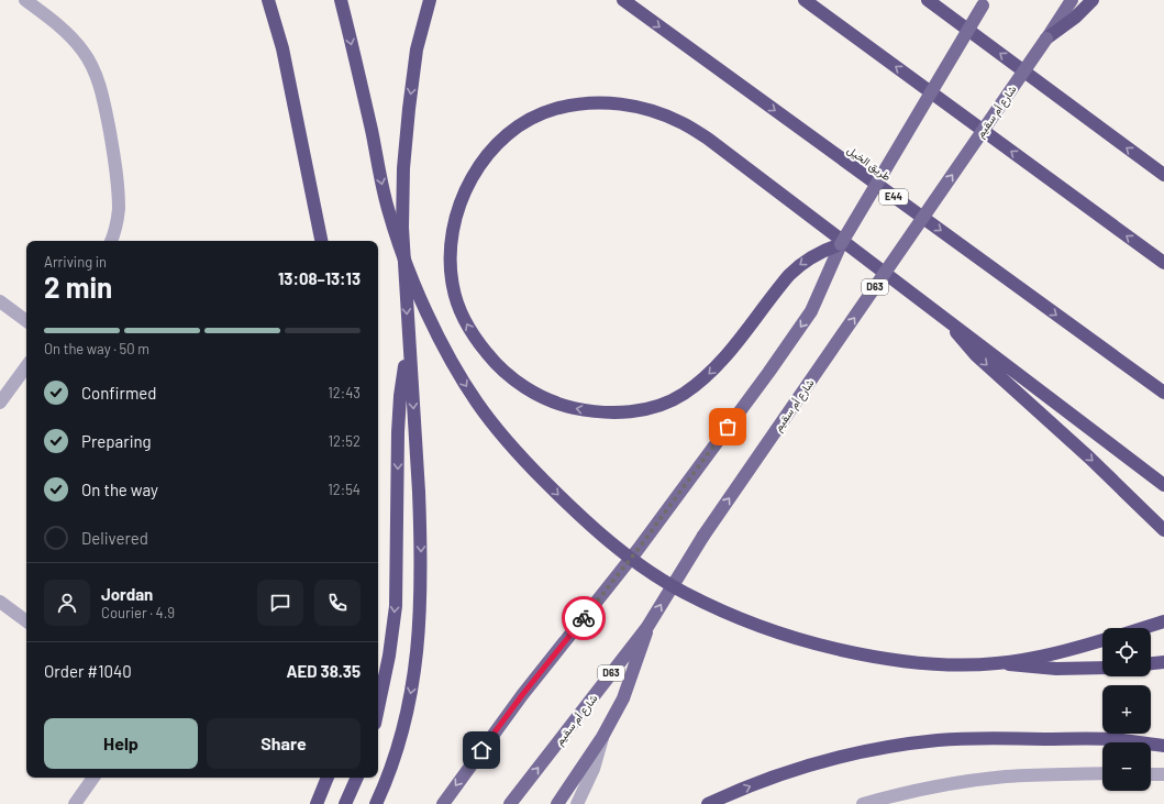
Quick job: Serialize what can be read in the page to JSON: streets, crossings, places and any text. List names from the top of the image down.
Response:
{
  "streets": {
    "highway": ["طريق الخيل", "E44"],
    "main road": ["شارع أم سقيم", "D63"]
  },
  "page": {
    "heading": ["2 min", "Arriving in", "13:08–13:13"],
    "panel": [
      "Jordan",
      "Courier · 4.9",
      "Order #1040",
      "AED 38.35"
    ],
    "bar": "On the way · 50 m",
    "list": [
      ["Confirmed", "12:43"],
      ["Preparing", "12:52"],
      ["On the way", "12:54"],
      "Delivered"
    ],
    "map_buttons": ["+", "−"],
    "buttons": ["Help", "Share"]
  }
}
